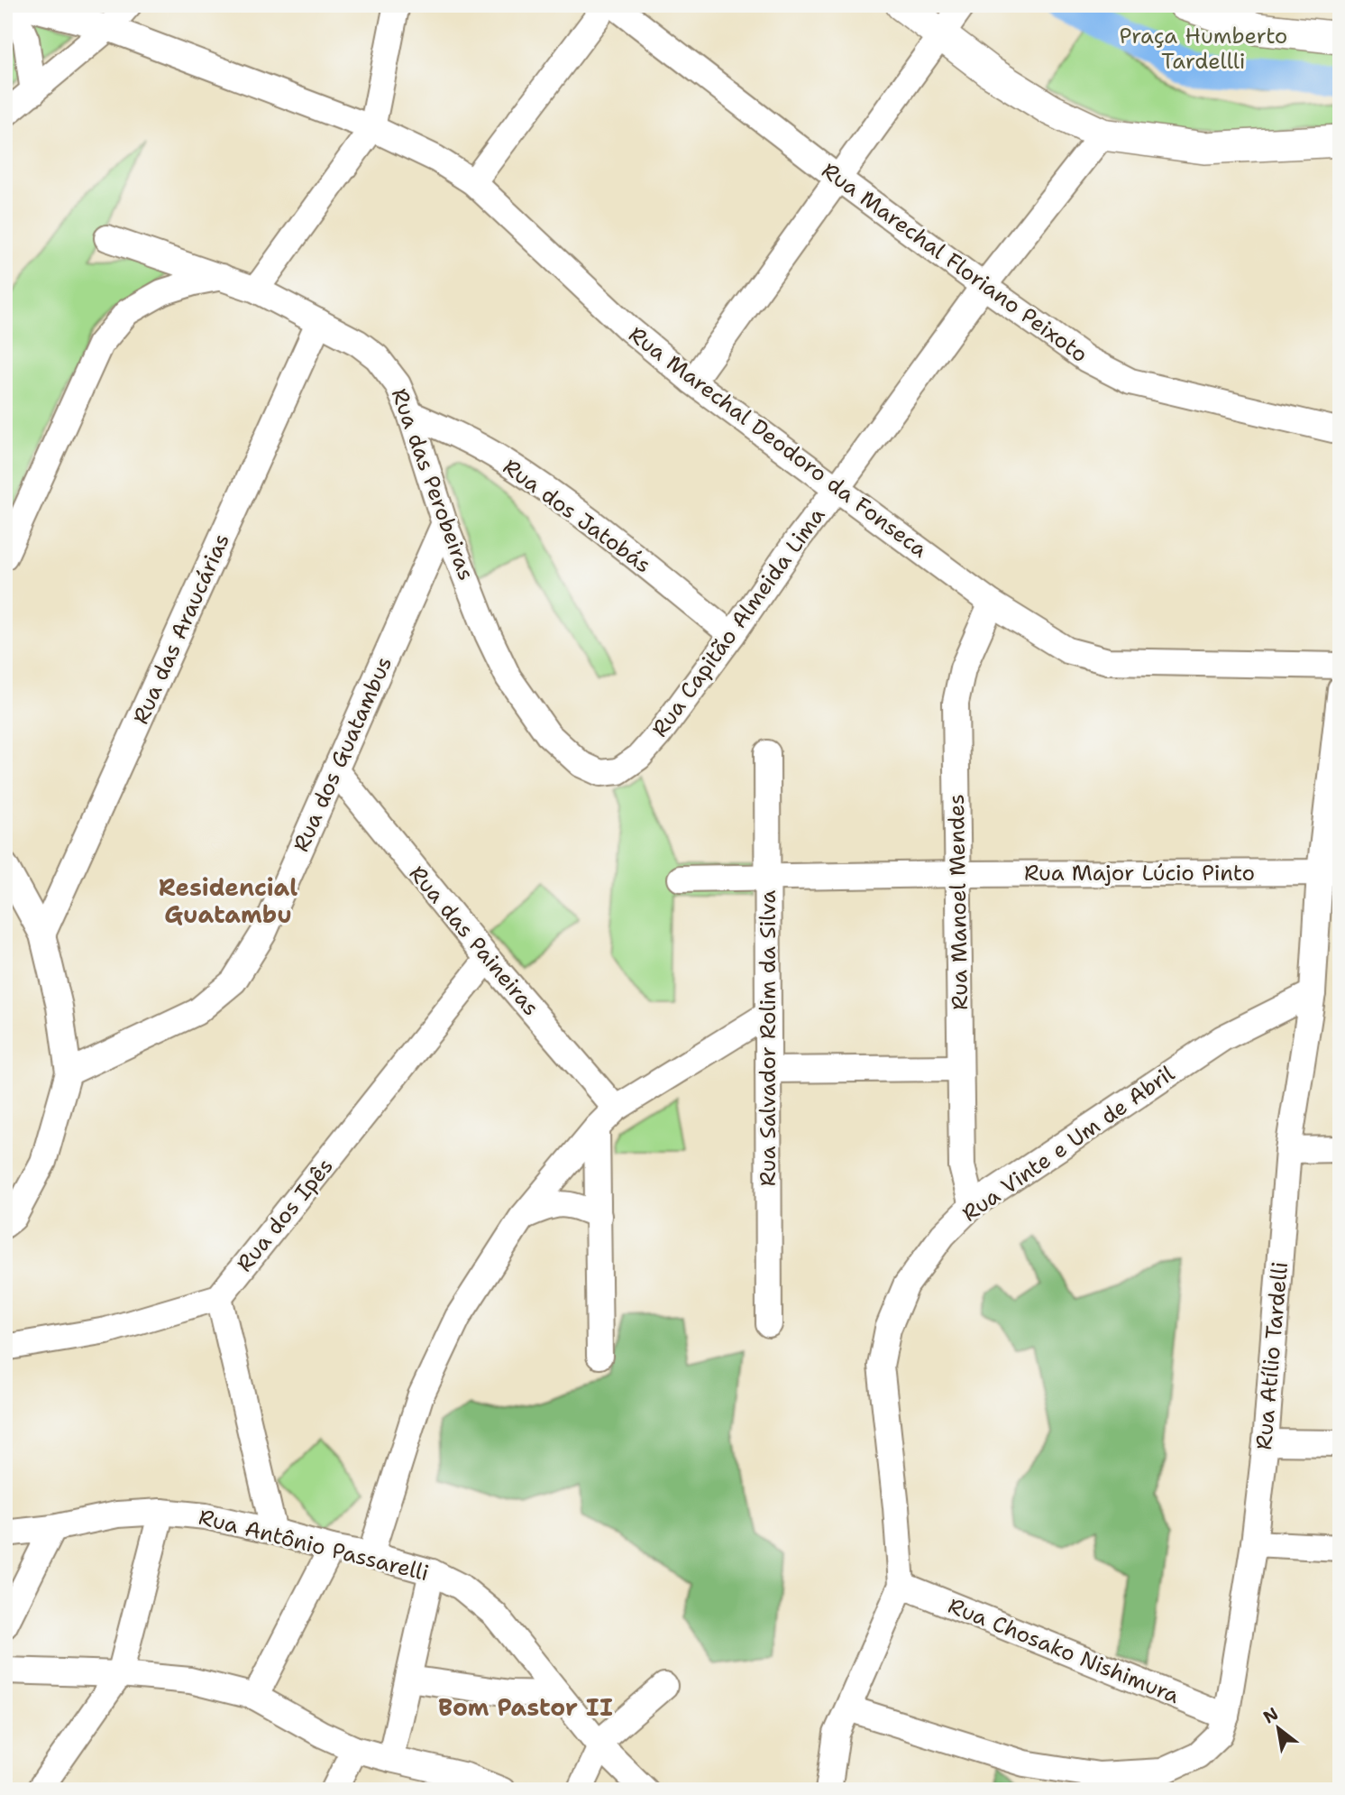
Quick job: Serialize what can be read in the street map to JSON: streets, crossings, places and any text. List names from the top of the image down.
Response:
{
  "streets": {
    "street": [
      "Rua Marechal Floriano Peixoto",
      "Rua Marechal Deodoro da Fonseca",
      "Rua das Perobeiras",
      "Rua dos Jatobás",
      "Rua Capitão Almeida Lima",
      "Rua das Araucárias",
      "Rua dos Guatambus",
      "Rua Major Lúcio Pinto",
      "Rua Manoel Mendes",
      "Rua das Paineiras",
      "Rua Salvador Rolim da Silva",
      "Rua Vinte e Um de Abril",
      "Rua dos Ipês",
      "Rua Atílio Tardelli",
      "Rua Antônio Passarelli",
      "Rua Chosako Nishimura"
    ]
  },
  "crossings": [
    ["Rua Marechal Floriano Peixoto", "Rua Capitão Almeida Lima"],
    ["Rua Marechal Deodoro da Fonseca", "Rua Capitão Almeida Lima"],
    ["Rua Marechal Deodoro da Fonseca", "Rua Manoel Mendes"],
    ["Rua das Perobeiras", "Rua dos Jatobás"],
    ["Rua das Perobeiras", "Rua Capitão Almeida Lima"],
    ["Rua das Perobeiras", "Rua das Araucárias"],
    ["Rua das Perobeiras", "Rua dos Guatambus"],
    ["Rua dos Jatobás", "Rua Capitão Almeida Lima"],
    ["Rua dos Guatambus", "Rua das Paineiras"],
    ["Rua Major Lúcio Pinto", "Rua Manoel Mendes"],
    ["Rua Major Lúcio Pinto", "Rua Salvador Rolim da Silva"],
    ["Rua Major Lúcio Pinto", "Rua Atílio Tardelli"],
    ["Rua Manoel Mendes", "Rua Vinte e Um de Abril"],
    ["Rua das Paineiras", "Rua dos Ipês"],
    ["Rua Vinte e Um de Abril", "Rua Atílio Tardelli"],
    ["Rua Vinte e Um de Abril", "Rua Chosako Nishimura"],
    ["Rua Atílio Tardelli", "Rua Chosako Nishimura"]
  ],
  "districts": ["Residencial Guatambu", "Bom Pastor II"],
  "parks": ["Praça Humberto Tardellli"],
  "north": "top left"
}
